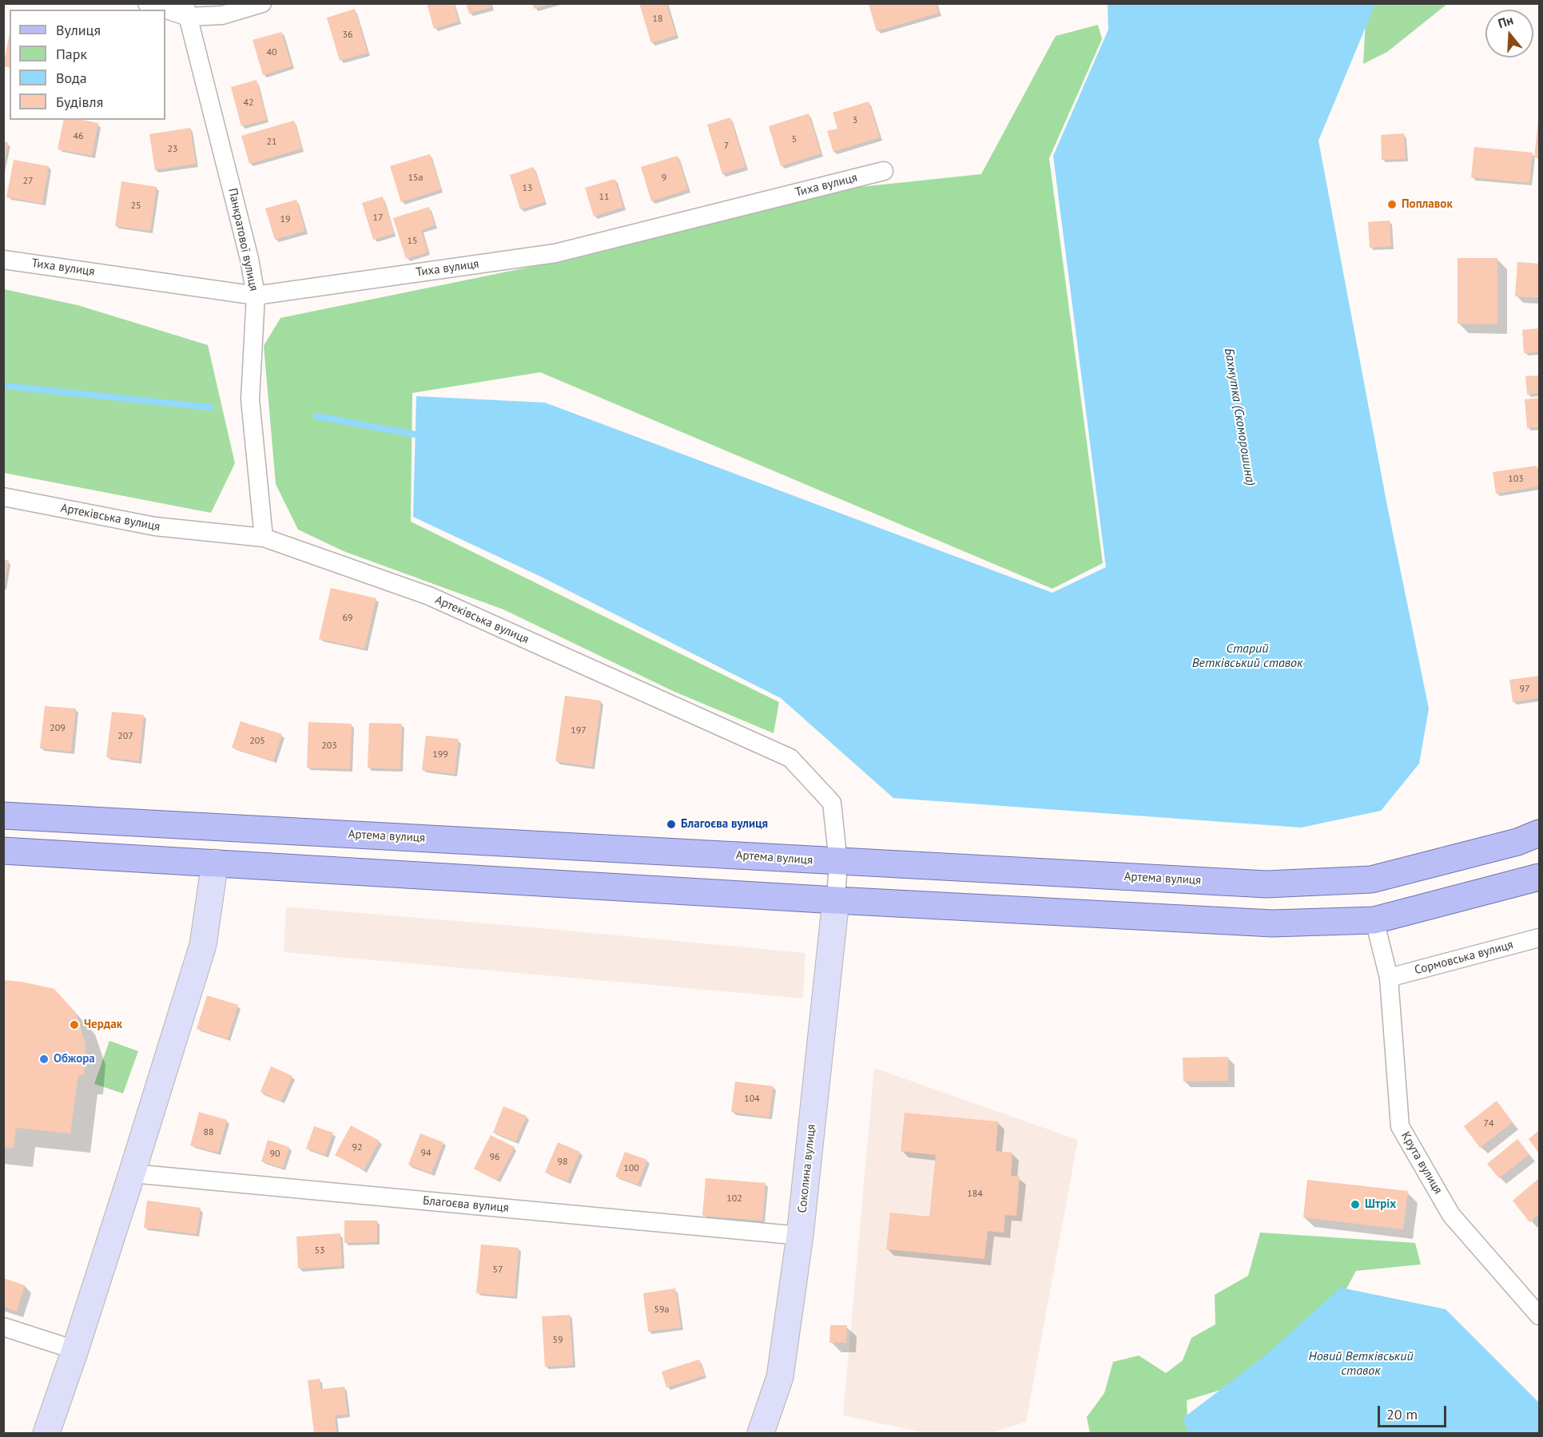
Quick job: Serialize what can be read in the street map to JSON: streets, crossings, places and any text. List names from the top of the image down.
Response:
{
  "streets": {
    "main road": ["Артема вулиця"],
    "street": [
      "Тиха вулиця",
      "Панкратової вулиця",
      "Артеківська вулиця",
      "Сормовська вулиця",
      "Крута вулиця",
      "Соколина вулиця",
      "Благоєва вулиця"
    ]
  },
  "crossings": [
    ["Тиха вулиця", "Панкратової вулиця"],
    ["Панкратової вулиця", "Артеківська вулиця"],
    ["Артеківська вулиця", "Артема вулиця"],
    ["Артеківська вулиця", "Соколина вулиця"],
    ["Сормовська вулиця", "Крута вулиця"],
    ["Соколина вулиця", "Благоєва вулиця"]
  ],
  "water": ["Бахмутка (Скоморошина)", "Старий Ветківський ставок", "Новий Ветківський ставок"],
  "places": [
    "Поплавок",
    "Благоєва вулиця",
    "Чердак",
    "Обжора",
    "Штріх"
  ],
  "house_numbers": [
    "18",
    "36",
    "40",
    "42",
    "3",
    "46",
    "5",
    "21",
    "7",
    "23",
    "15а",
    "9",
    "27",
    "13",
    "11",
    "25",
    "17",
    "19",
    "15",
    "103",
    "69",
    "97",
    "209",
    "197",
    "207",
    "205",
    "203",
    "199",
    "104",
    "74",
    "88",
    "92",
    "94",
    "90",
    "96",
    "98",
    "100",
    "184",
    "102",
    "53",
    "57",
    "59а",
    "59"
  ],
  "legend": [
    "Вулиця",
    "Парк",
    "Вода",
    "Будівля"
  ],
  "scale_bar": "20 m",
  "north": "top"
}
